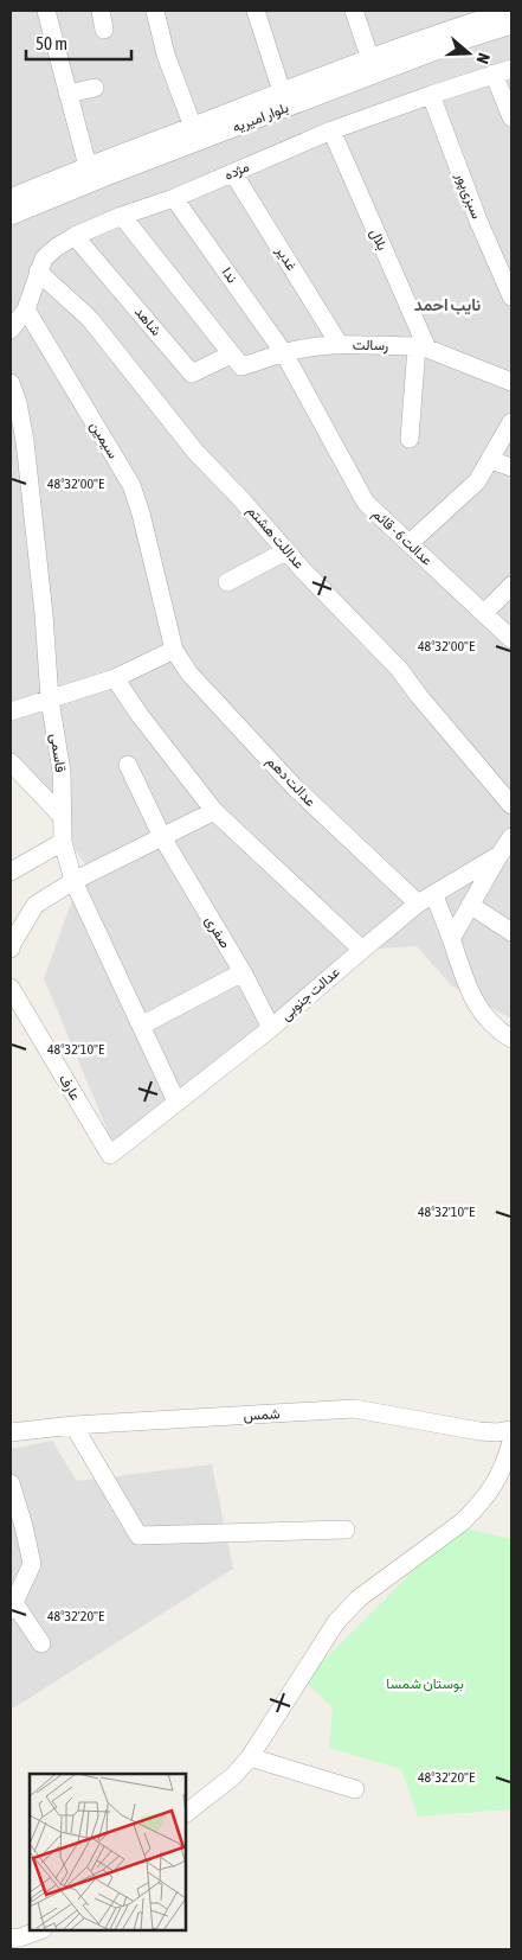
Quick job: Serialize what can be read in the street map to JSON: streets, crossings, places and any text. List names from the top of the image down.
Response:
{
  "streets": {
    "street": [
      "بلوار امیریه",
      "مژده",
      "سبزی‌پور",
      "بلال",
      "غدیر",
      "ندا",
      "شاهد",
      "رسالت",
      "سیمین",
      "عداللت هشتم",
      "عدالت 6 - قائم",
      "قاسمی",
      "عدالت دهم",
      "صفری",
      "عدالت جنوبی",
      "عارف",
      "شمس"
    ]
  },
  "crossings": [
    ["مژده", "سبزی‌پور"],
    ["مژده", "بلال"],
    ["مژده", "غدیر"],
    ["مژده", "ندا"],
    ["مژده", "شاهد"],
    ["مژده", "سیمین"],
    ["مژده", "عداللت هشتم"],
    ["بلال", "رسالت"],
    ["غدیر", "رسالت"],
    ["ندا", "رسالت"],
    ["ندا", "عدالت 6 - قائم"],
    ["شاهد", "رسالت"],
    ["رسالت", "عدالت 6 - قائم"],
    ["سیمین", "عدالت دهم"],
    ["قاسمی", "عدالت جنوبی"],
    ["عدالت دهم", "عدالت جنوبی"],
    ["صفری", "عدالت جنوبی"],
    ["عدالت جنوبی", "عارف"]
  ],
  "districts": ["نایب احمد"],
  "parks": ["بوستان شمسا"],
  "scale_bar": "50 m",
  "north": "right",
  "coordinates": ["48°32'00\"E", "48°32'10\"E", "48°32'20\"E"]
}
